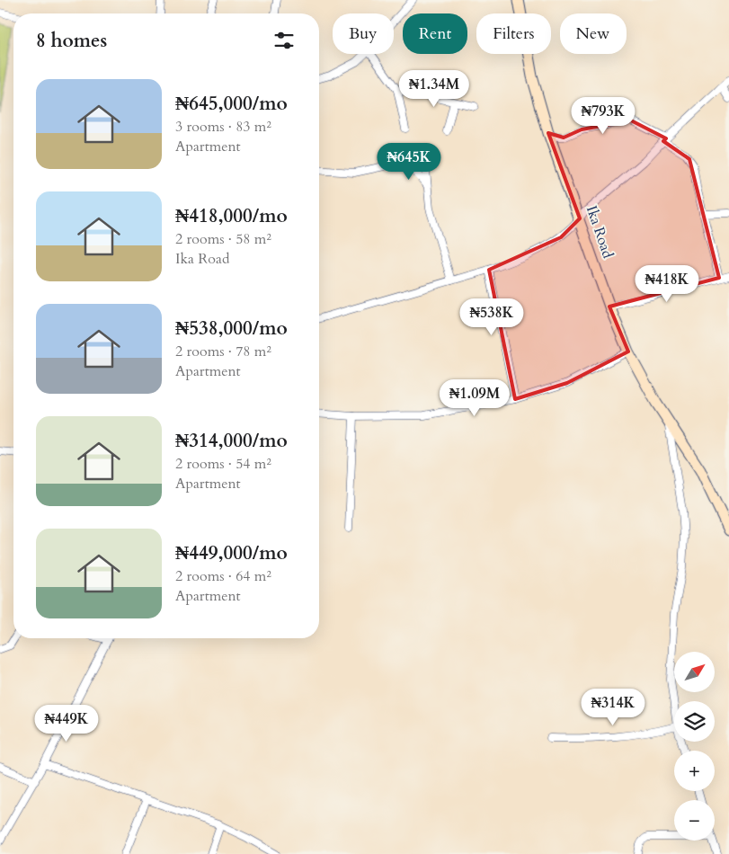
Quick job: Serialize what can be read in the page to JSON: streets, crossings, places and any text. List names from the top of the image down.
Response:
{
  "streets": {
    "street": ["Ika Road"]
  },
  "north": "top right",
  "page": {
    "chip": [
      "Buy",
      "Rent",
      "Filters",
      "New"
    ],
    "heading": "8 homes",
    "list": [
      {
        "name": "₦645,000/mo",
        "note": "3 rooms · 83 m² · Apartment"
      },
      {
        "name": "₦418,000/mo",
        "note": "2 rooms · 58 m² · Ika Road"
      },
      {
        "name": "₦538,000/mo",
        "note": "2 rooms · 78 m² · Apartment"
      },
      {
        "name": "₦314,000/mo",
        "note": "2 rooms · 54 m² · Apartment"
      },
      {
        "name": "₦449,000/mo",
        "note": "2 rooms · 64 m² · Apartment"
      }
    ],
    "price": [
      "₦1.34M",
      "₦793K",
      "₦645K",
      "₦418K",
      "₦538K",
      "₦1.09M",
      "₦314K",
      "₦449K"
    ],
    "map_buttons": ["+", "−"]
  }
}
